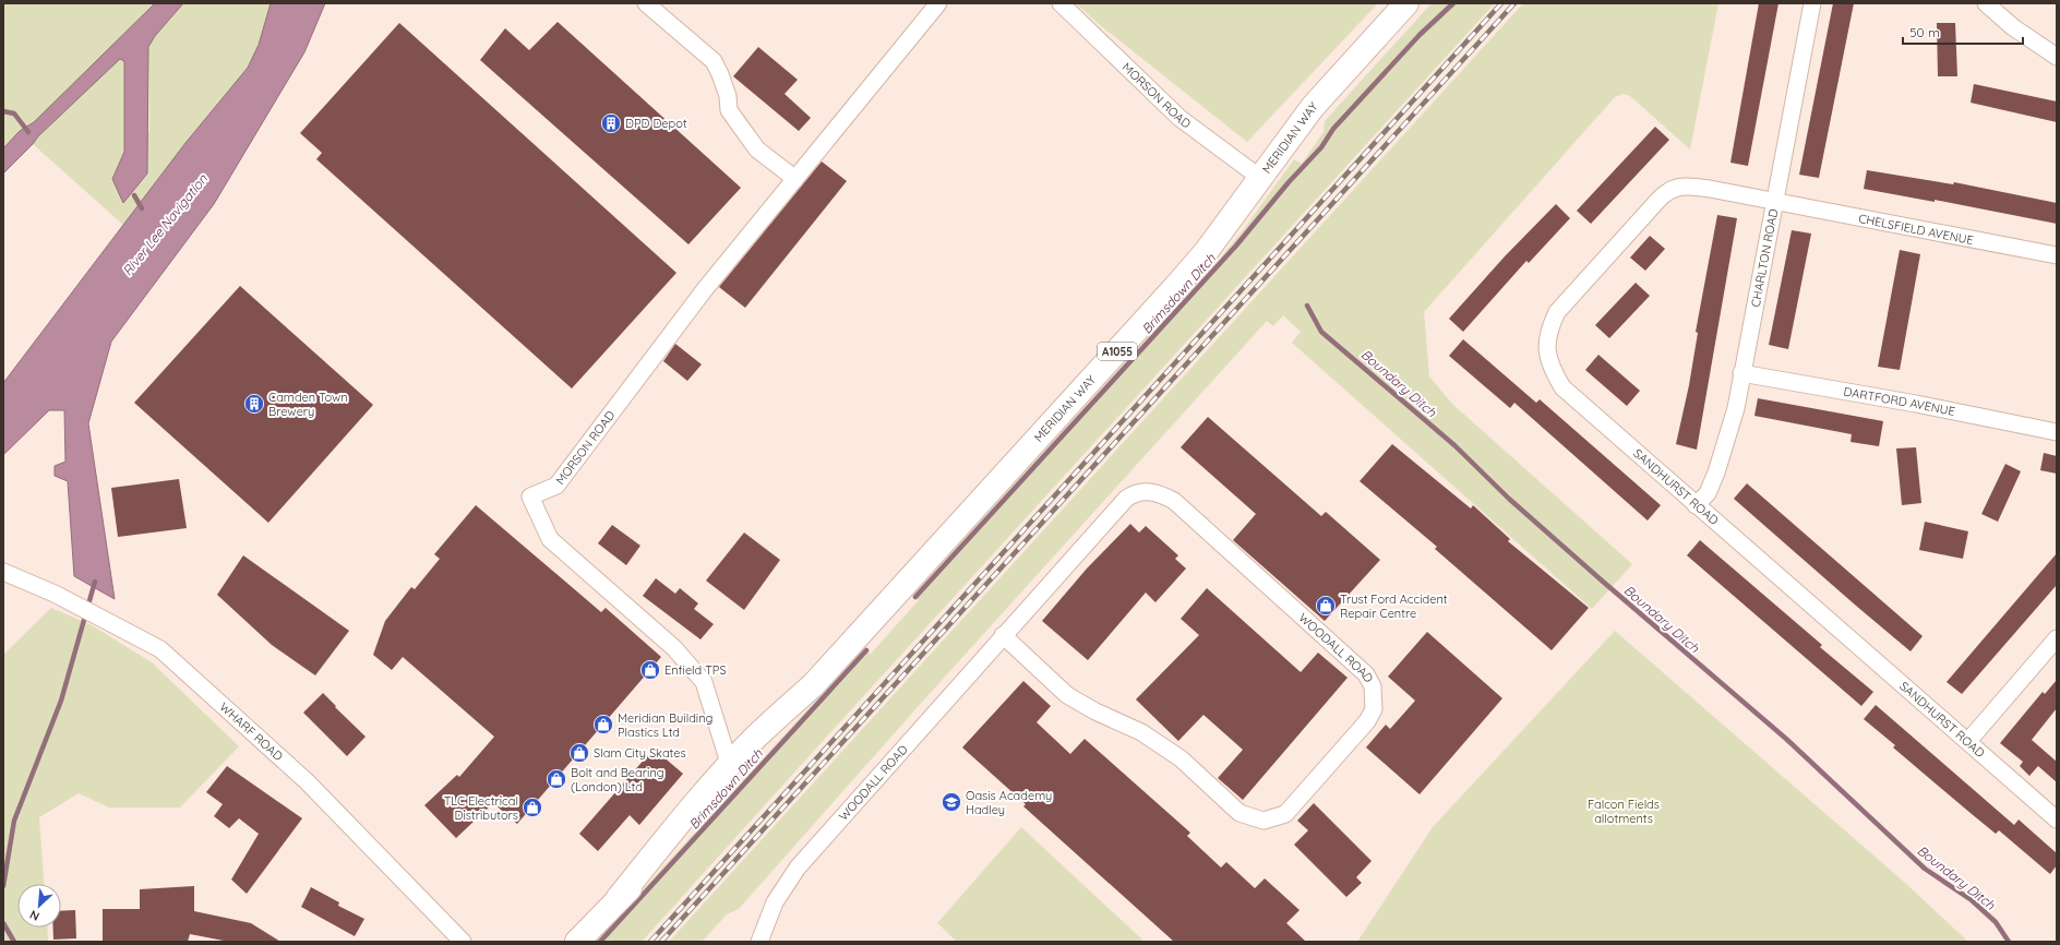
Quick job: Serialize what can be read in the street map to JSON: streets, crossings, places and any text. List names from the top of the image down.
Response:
{
  "streets": {
    "main road": ["MERIDIAN WAY", "A1055"],
    "street": [
      "MORSON ROAD",
      "CHELSFIELD AVENUE",
      "CHARLTON ROAD",
      "DARTFORD AVENUE",
      "SANDHURST ROAD",
      "WOODALL ROAD",
      "WHARF ROAD"
    ]
  },
  "crossings": [
    ["MORSON ROAD", "MERIDIAN WAY"],
    ["CHELSFIELD AVENUE", "CHARLTON ROAD"],
    ["CHELSFIELD AVENUE", "SANDHURST ROAD"],
    ["CHARLTON ROAD", "DARTFORD AVENUE"],
    ["CHARLTON ROAD", "SANDHURST ROAD"]
  ],
  "water": ["River Lee Navigation", "Brimsdown Ditch", "Boundary Ditch"],
  "parks": ["Falcon Fields allotments"],
  "places": {
    "building": ["DPD Depot", "Camden Town Brewery"],
    "shop": [
      "Trust Ford Accident Repair Centre",
      "Enfield TPS",
      "Meridian Building Plastics Ltd",
      "Slam City Skates",
      "Bolt and Bearing (London) Ltd",
      "TLC Electrical Distributors"
    ],
    "school or university": ["Oasis Academy Hadley"]
  },
  "scale_bar": "50 m",
  "north": "bottom left"
}
